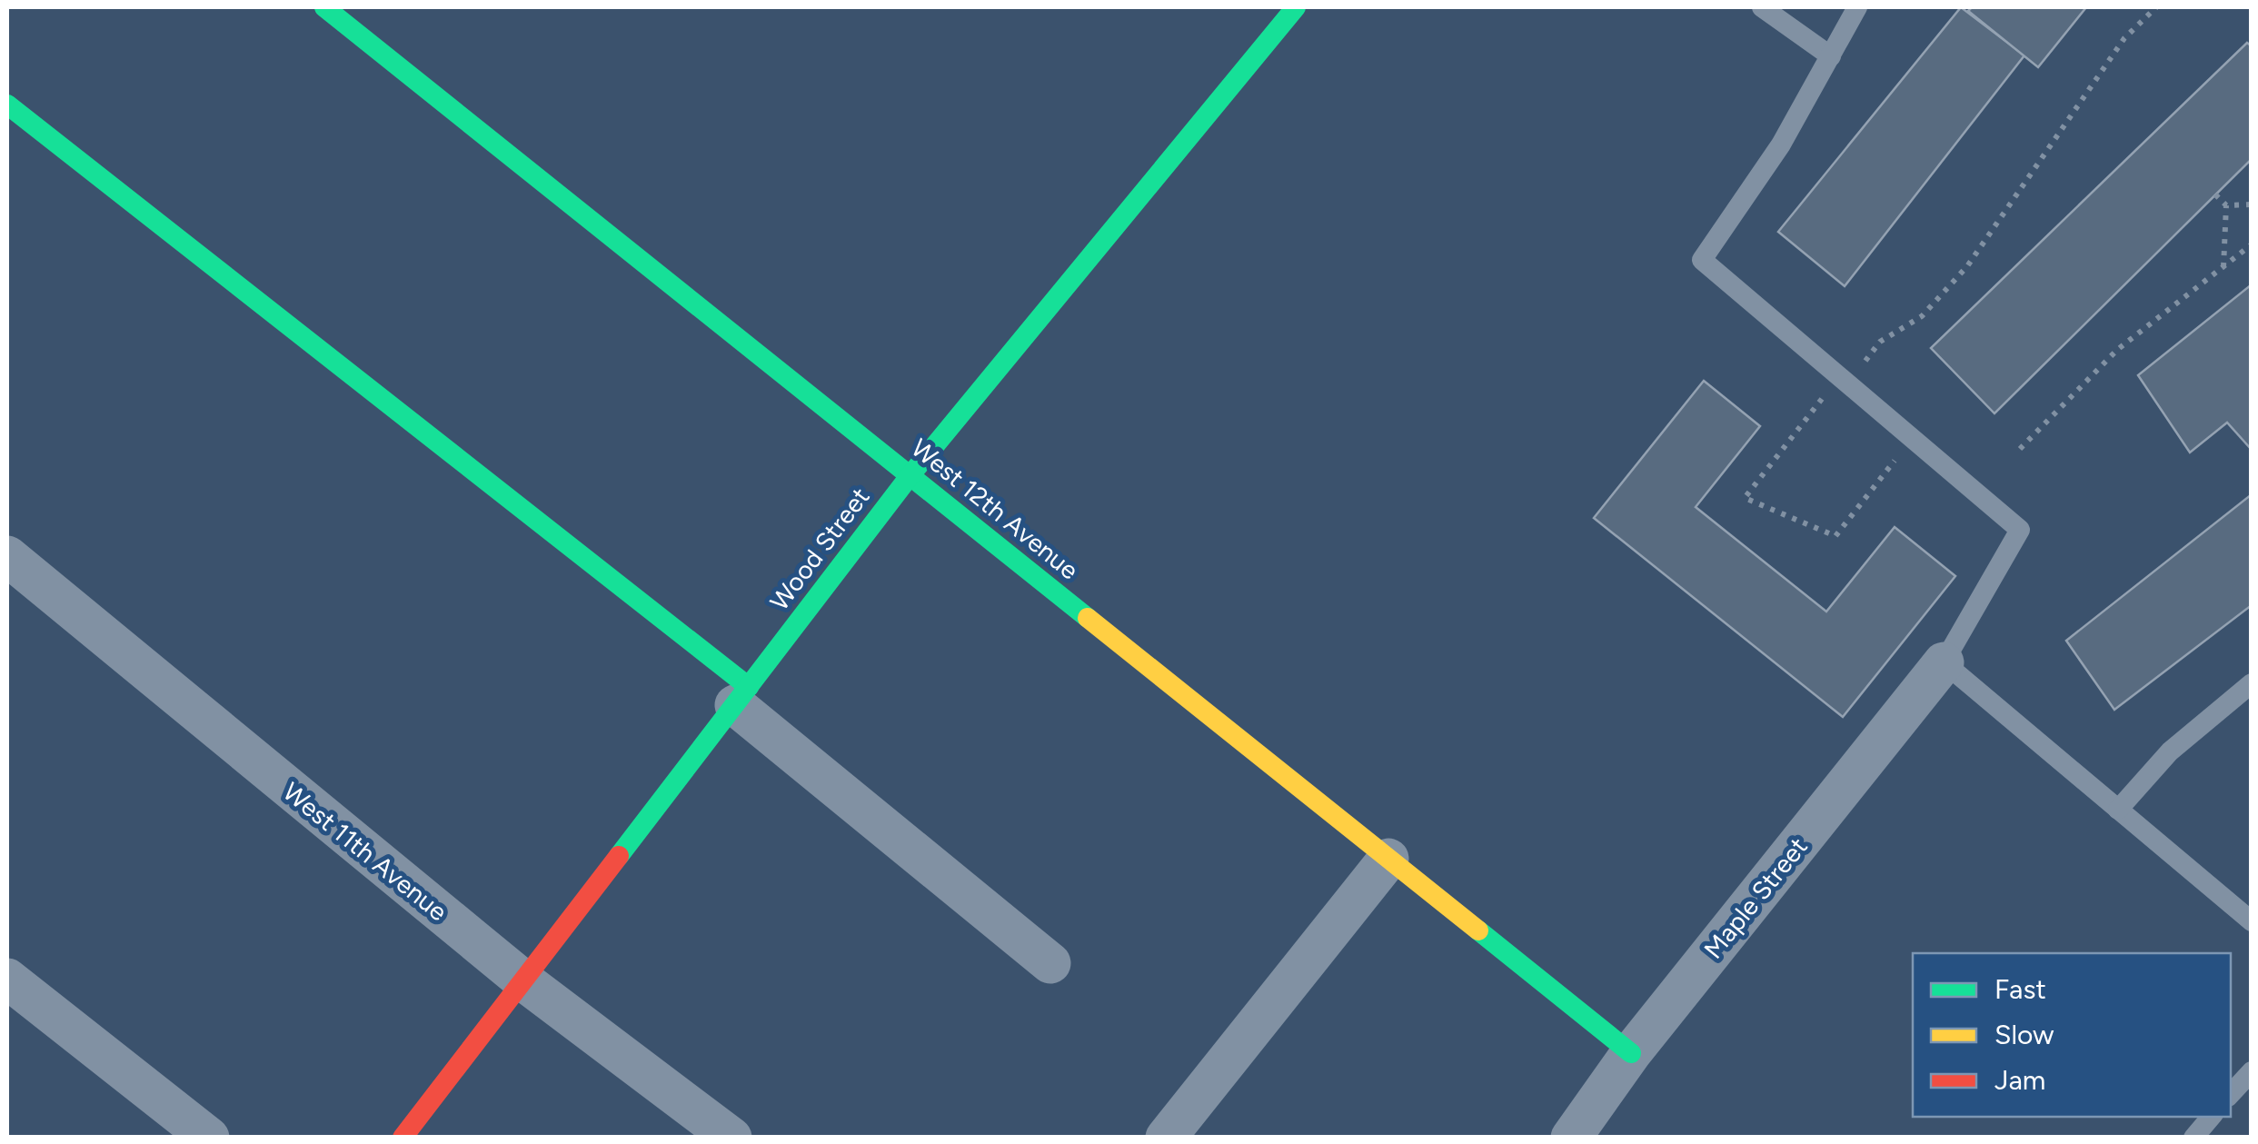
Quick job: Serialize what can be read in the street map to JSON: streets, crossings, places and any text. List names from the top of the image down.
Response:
{
  "streets": {
    "street": [
      "West 12th Avenue",
      "Wood Street",
      "West 11th Avenue",
      "Maple Street"
    ]
  },
  "crossings": [
    ["West 12th Avenue", "Wood Street"],
    ["West 12th Avenue", "Maple Street"],
    ["Wood Street", "West 11th Avenue"]
  ],
  "legend": ["Fast", "Slow", "Jam"]
}
